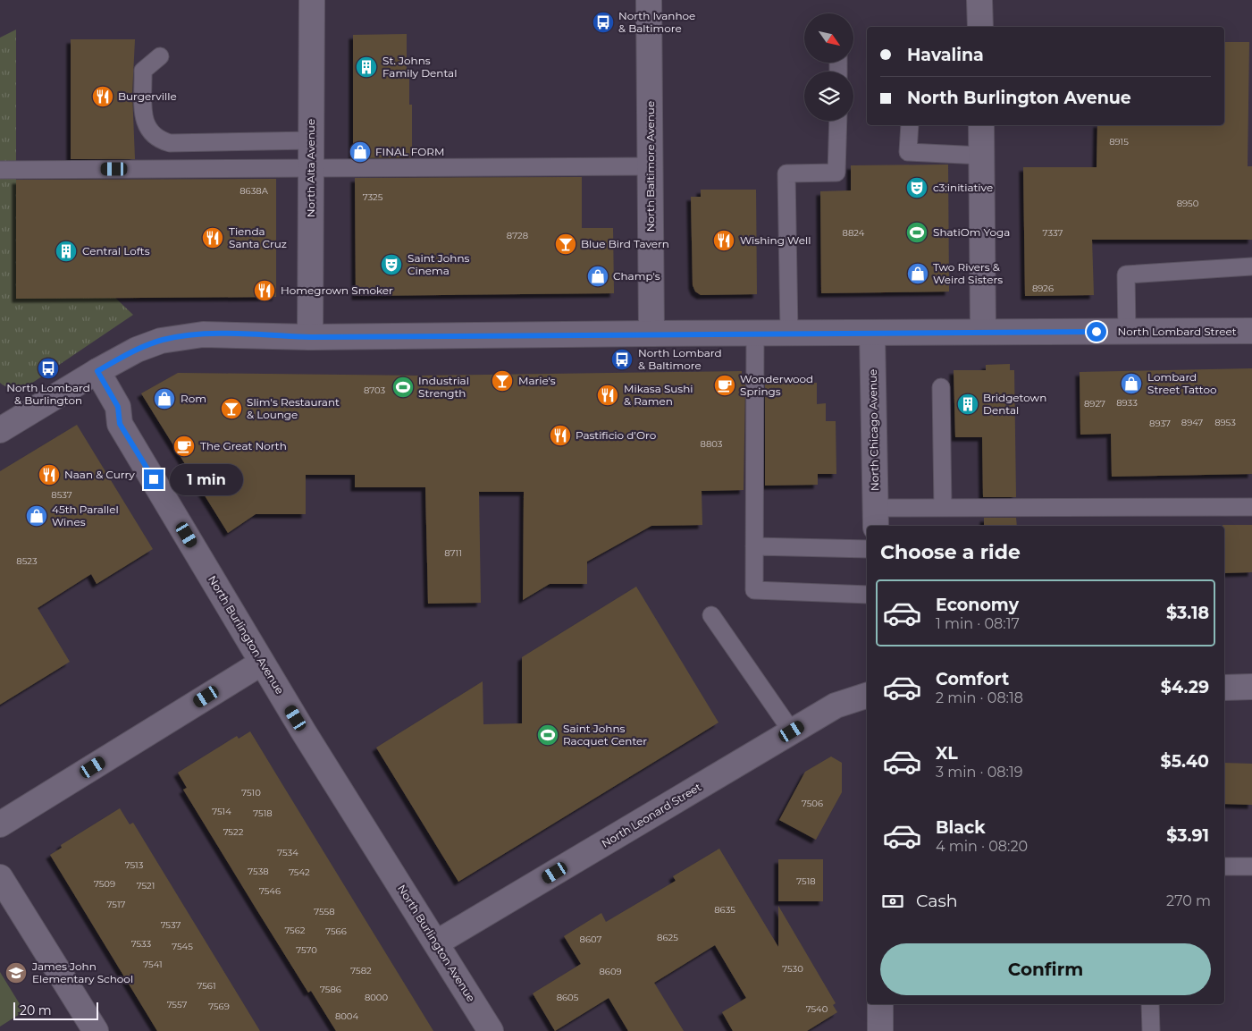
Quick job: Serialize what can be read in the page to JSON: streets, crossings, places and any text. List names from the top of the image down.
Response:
{
  "streets": {
    "street": [
      "North Baltimore Avenue",
      "North Alta Avenue",
      "North Lombard Street",
      "North Chicago Avenue",
      "North Burlington Avenue",
      "North Leonard Street"
    ]
  },
  "crossings": [
    ["North Baltimore Avenue", "North Lombard Street"],
    ["North Alta Avenue", "North Lombard Street"],
    ["North Lombard Street", "North Chicago Avenue"],
    ["North Lombard Street", "North Burlington Avenue"],
    ["North Burlington Avenue", "North Leonard Street"]
  ],
  "places": {
    "bus stop": ["North Ivanhoe & Baltimore", "North Lombard & Baltimore", "North Lombard & Burlington"],
    "building": ["St. Johns Family Dental", "Central Lofts", "Bridgetown Dental"],
    "restaurant": [
      "Burgerville",
      "Tienda Santa Cruz",
      "Wishing Well",
      "Homegrown Smoker",
      "Mikasa Sushi & Ramen",
      "Pastificio d’Oro",
      "Naan & Curry"
    ],
    "shop": [
      "FINAL FORM",
      "Two Rivers & Weird Sisters",
      "Champ's",
      "Lombard Street Tattoo",
      "Rom",
      "45th Parallel Wines"
    ],
    "theatre": ["c3:initiative", "Saint Johns Cinema"],
    "sports": ["ShatiOm Yoga", "Industrial Strength", "Saint Johns Racquet Center"],
    "bar": ["Blue Bird Tavern", "Marie's", "Slim's Restaurant & Lounge"],
    "cafe": ["Wonderwood Springs", "The Great North"],
    "school or university": ["James John Elementary School"]
  },
  "house_numbers": [
    "8915",
    "8638A",
    "7325",
    "8950",
    "8824",
    "7337",
    "8728",
    "8926",
    "8703",
    "8933",
    "8927",
    "8947",
    "8953",
    "8937",
    "8803",
    "8537",
    "8711",
    "8523",
    "7510",
    "7506",
    "7514",
    "7518",
    "7522",
    "7534",
    "7513",
    "7538",
    "7542",
    "7518",
    "7509",
    "7521",
    "7546",
    "7517",
    "8635",
    "7558",
    "7537",
    "7562",
    "7566",
    "8625",
    "8607",
    "7533",
    "7545",
    "7570",
    "7541",
    "7530",
    "7582",
    "8609",
    "7561",
    "7586",
    "8000",
    "8605",
    "7557",
    "7569",
    "7540",
    "8004"
  ],
  "scale_bar": "20 m",
  "north": "bottom right",
  "page": {
    "banner": ["Havalina", "North Burlington Avenue"],
    "bubble": "1 min",
    "heading": "Choose a ride",
    "list": [
      {
        "name": "Economy",
        "note": "1 min · 08:17",
        "value": "$3.18"
      },
      {
        "name": "Comfort",
        "note": "2 min · 08:18",
        "value": "$4.29"
      },
      {
        "name": "XL",
        "note": "3 min · 08:19",
        "value": "$5.40"
      },
      {
        "name": "Black",
        "note": "4 min · 08:20",
        "value": "$3.91"
      }
    ],
    "pay": ["Cash", "270 m"],
    "buttons": "Confirm",
    "scale": "20 m"
  }
}
